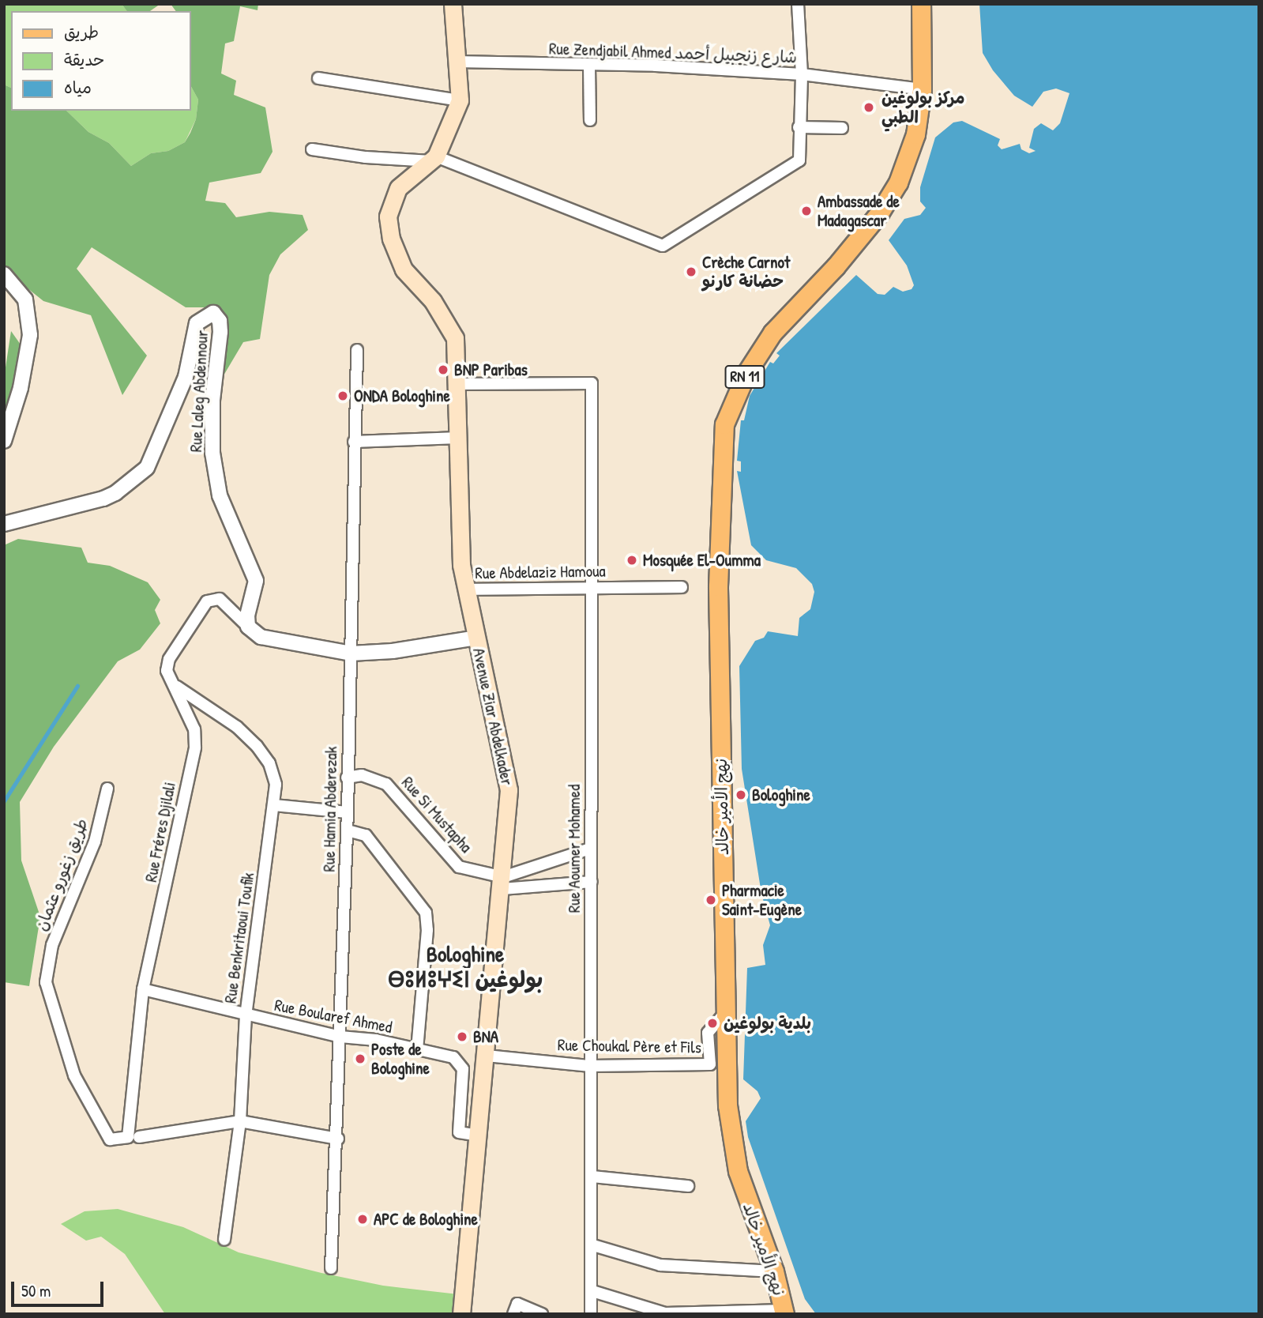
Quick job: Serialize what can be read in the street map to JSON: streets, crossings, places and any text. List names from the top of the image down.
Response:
{
  "streets": {
    "main road": ["RN 11", "Avenue Ziar Abdelkader", "نهج الأمير خالد"],
    "street": [
      "Rue Zendjabil Ahmed شارع زنجبيل أحمد",
      "Rue Laleg Abdennour",
      "Rue Abdelaziz Hamoua",
      "Rue Hamia Abderezak",
      "Rue Si Mustapha",
      "Rue Fréres Djilali",
      "Rue Aoumer Mohamed",
      "طريق زغورو عثمان",
      "Rue Benkritaoui Toufik",
      "Rue Boularef Ahmed",
      "Rue Choukal Père et Fils"
    ]
  },
  "crossings": [
    ["Rue Zendjabil Ahmed شارع زنجبيل أحمد", "RN 11"],
    ["Rue Zendjabil Ahmed شارع زنجبيل أحمد", "نهج الأمير خالد"],
    ["RN 11", "نهج الأمير خالد"],
    ["Rue Laleg Abdennour", "Rue Fréres Djilali"],
    ["Rue Abdelaziz Hamoua", "Avenue Ziar Abdelkader"],
    ["Rue Abdelaziz Hamoua", "Rue Aoumer Mohamed"],
    ["Avenue Ziar Abdelkader", "Rue Si Mustapha"],
    ["Avenue Ziar Abdelkader", "Rue Aoumer Mohamed"],
    ["Avenue Ziar Abdelkader", "Rue Boularef Ahmed"],
    ["Avenue Ziar Abdelkader", "Rue Choukal Père et Fils"],
    ["نهج الأمير خالد", "Rue Choukal Père et Fils"],
    ["Rue Hamia Abderezak", "Rue Si Mustapha"],
    ["Rue Hamia Abderezak", "Rue Boularef Ahmed"],
    ["Rue Fréres Djilali", "طريق زغورو عثمان"],
    ["Rue Fréres Djilali", "Rue Benkritaoui Toufik"],
    ["Rue Fréres Djilali", "Rue Boularef Ahmed"],
    ["Rue Aoumer Mohamed", "Rue Choukal Père et Fils"],
    ["Rue Benkritaoui Toufik", "Rue Boularef Ahmed"]
  ],
  "districts": ["Bologhine ⴱⵓⵍⵓⵖⵉⵏ بولوغين"],
  "places": [
    "مركز بولوغين الطبي",
    "Ambassade de Madagascar",
    "Crèche Carnot حضانة كارنو",
    "BNP Paribas",
    "ONDA Bologhine",
    "Mosquée El-Oumma",
    "Bologhine",
    "Pharmacie Saint-Eugène",
    "بلدية بولوغين",
    "BNA",
    "Poste de Bologhine",
    "APC de Bologhine"
  ],
  "legend": ["طريق", "حديقة", "مياه"],
  "scale_bar": "50 m"
}
